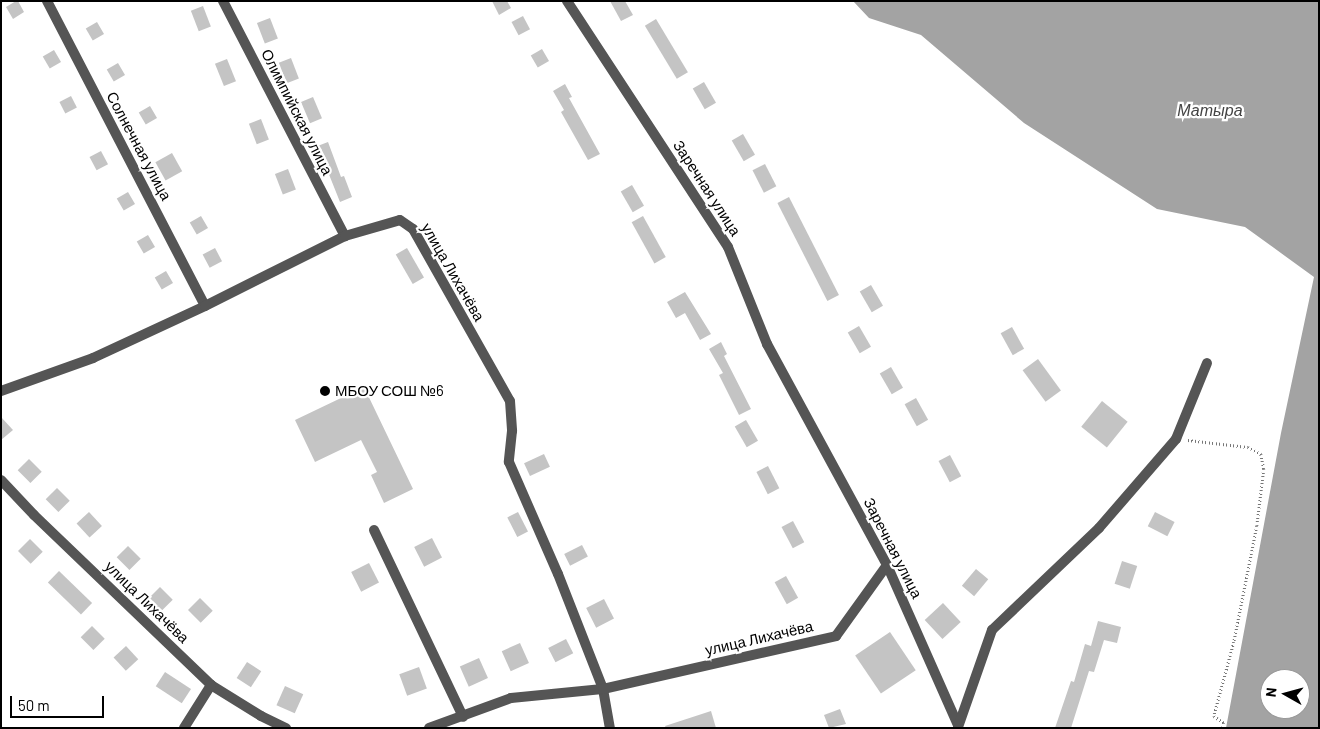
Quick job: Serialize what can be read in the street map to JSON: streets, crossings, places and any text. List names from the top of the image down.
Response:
{
  "streets": {
    "street": [
      "Олимпийская улица",
      "Солнечная улица",
      "Заречная улица",
      "улица Лихачёва"
    ]
  },
  "crossings": [
    ["Олимпийская улица", "улица Лихачёва"],
    ["Солнечная улица", "улица Лихачёва"],
    ["Заречная улица", "улица Лихачёва"]
  ],
  "water": ["Матыра"],
  "places": ["МБОУ СОШ №6"],
  "scale_bar": "50 m",
  "north": "left"
}
